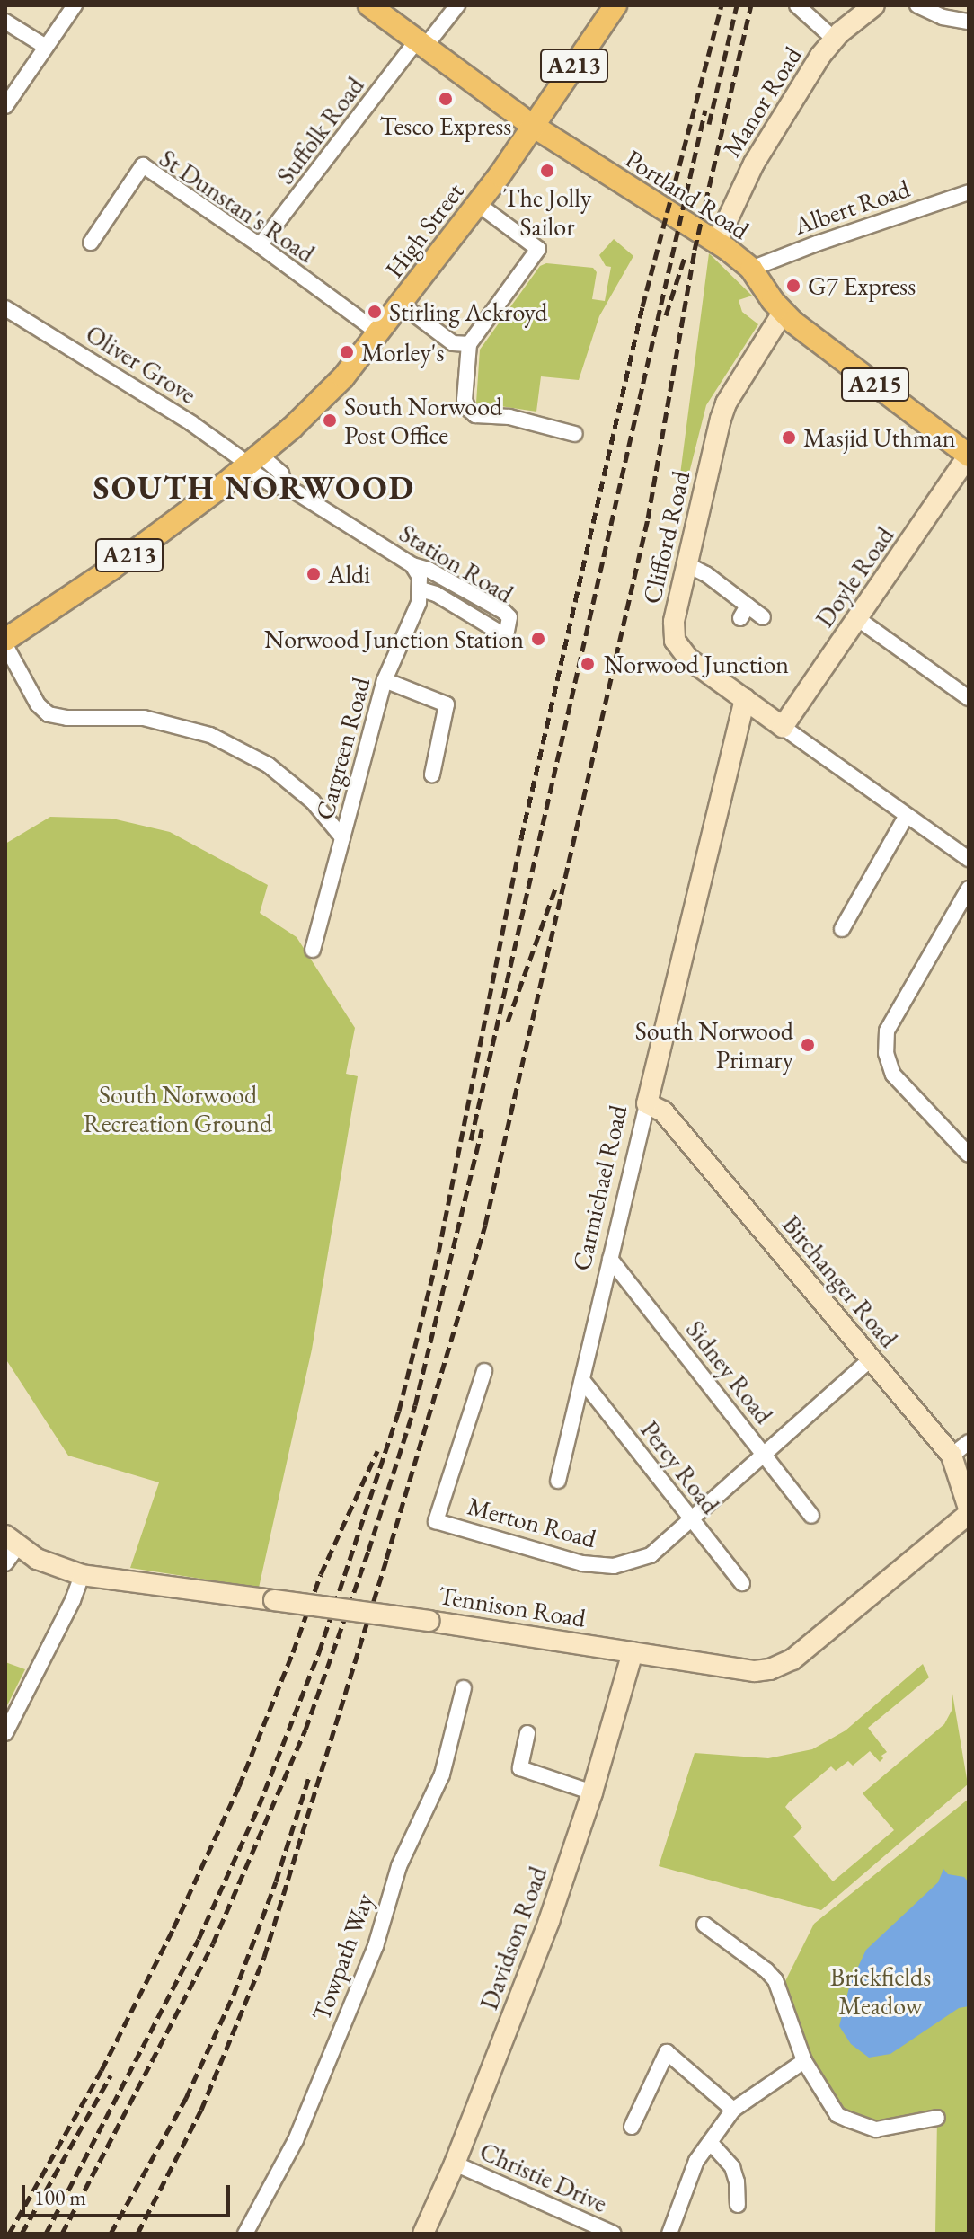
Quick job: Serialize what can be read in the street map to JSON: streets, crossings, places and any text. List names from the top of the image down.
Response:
{
  "streets": {
    "main road": [
      "A213",
      "Portland Road",
      "High Street",
      "A215"
    ],
    "street": [
      "Manor Road",
      "Suffolk Road",
      "St Dunstan's Road",
      "Albert Road",
      "Oliver Grove",
      "Clifford Road",
      "Station Road",
      "Doyle Road",
      "Cargreen Road",
      "Carmichael Road",
      "Birchanger Road",
      "Sidney Road",
      "Percy Road",
      "Merton Road",
      "Tennison Road",
      "Davidson Road",
      "Towpath Way",
      "Christie Drive"
    ]
  },
  "crossings": [
    ["A213", "High Street"],
    ["A213", "Oliver Grove"],
    ["A213", "Station Road"],
    ["Manor Road", "Portland Road"],
    ["Suffolk Road", "St Dunstan's Road"],
    ["Suffolk Road", "A215"],
    ["Portland Road", "Albert Road"],
    ["Portland Road", "High Street"],
    ["Portland Road", "A215"],
    ["Portland Road", "Clifford Road"],
    ["Portland Road", "Doyle Road"],
    ["St Dunstan's Road", "High Street"],
    ["High Street", "Oliver Grove"],
    ["High Street", "A215"],
    ["High Street", "Station Road"],
    ["Oliver Grove", "Station Road"],
    ["Clifford Road", "Doyle Road"],
    ["Clifford Road", "Carmichael Road"],
    ["Station Road", "Cargreen Road"],
    ["Carmichael Road", "Birchanger Road"],
    ["Carmichael Road", "Sidney Road"],
    ["Carmichael Road", "Percy Road"],
    ["Birchanger Road", "Merton Road"],
    ["Sidney Road", "Merton Road"],
    ["Percy Road", "Merton Road"],
    ["Tennison Road", "Davidson Road"],
    ["Davidson Road", "Christie Drive"]
  ],
  "districts": ["SOUTH NORWOOD"],
  "parks": ["South Norwood Recreation Ground", "Brickfields Meadow"],
  "places": [
    "Tesco Express",
    "The Jolly Sailor",
    "G7 Express",
    "Stirling Ackroyd",
    "Morley's",
    "South Norwood Post Office",
    "Masjid Uthman",
    "Aldi",
    "Norwood Junction Station",
    "Norwood Junction",
    "South Norwood Primary"
  ],
  "scale_bar": "100 m"
}
